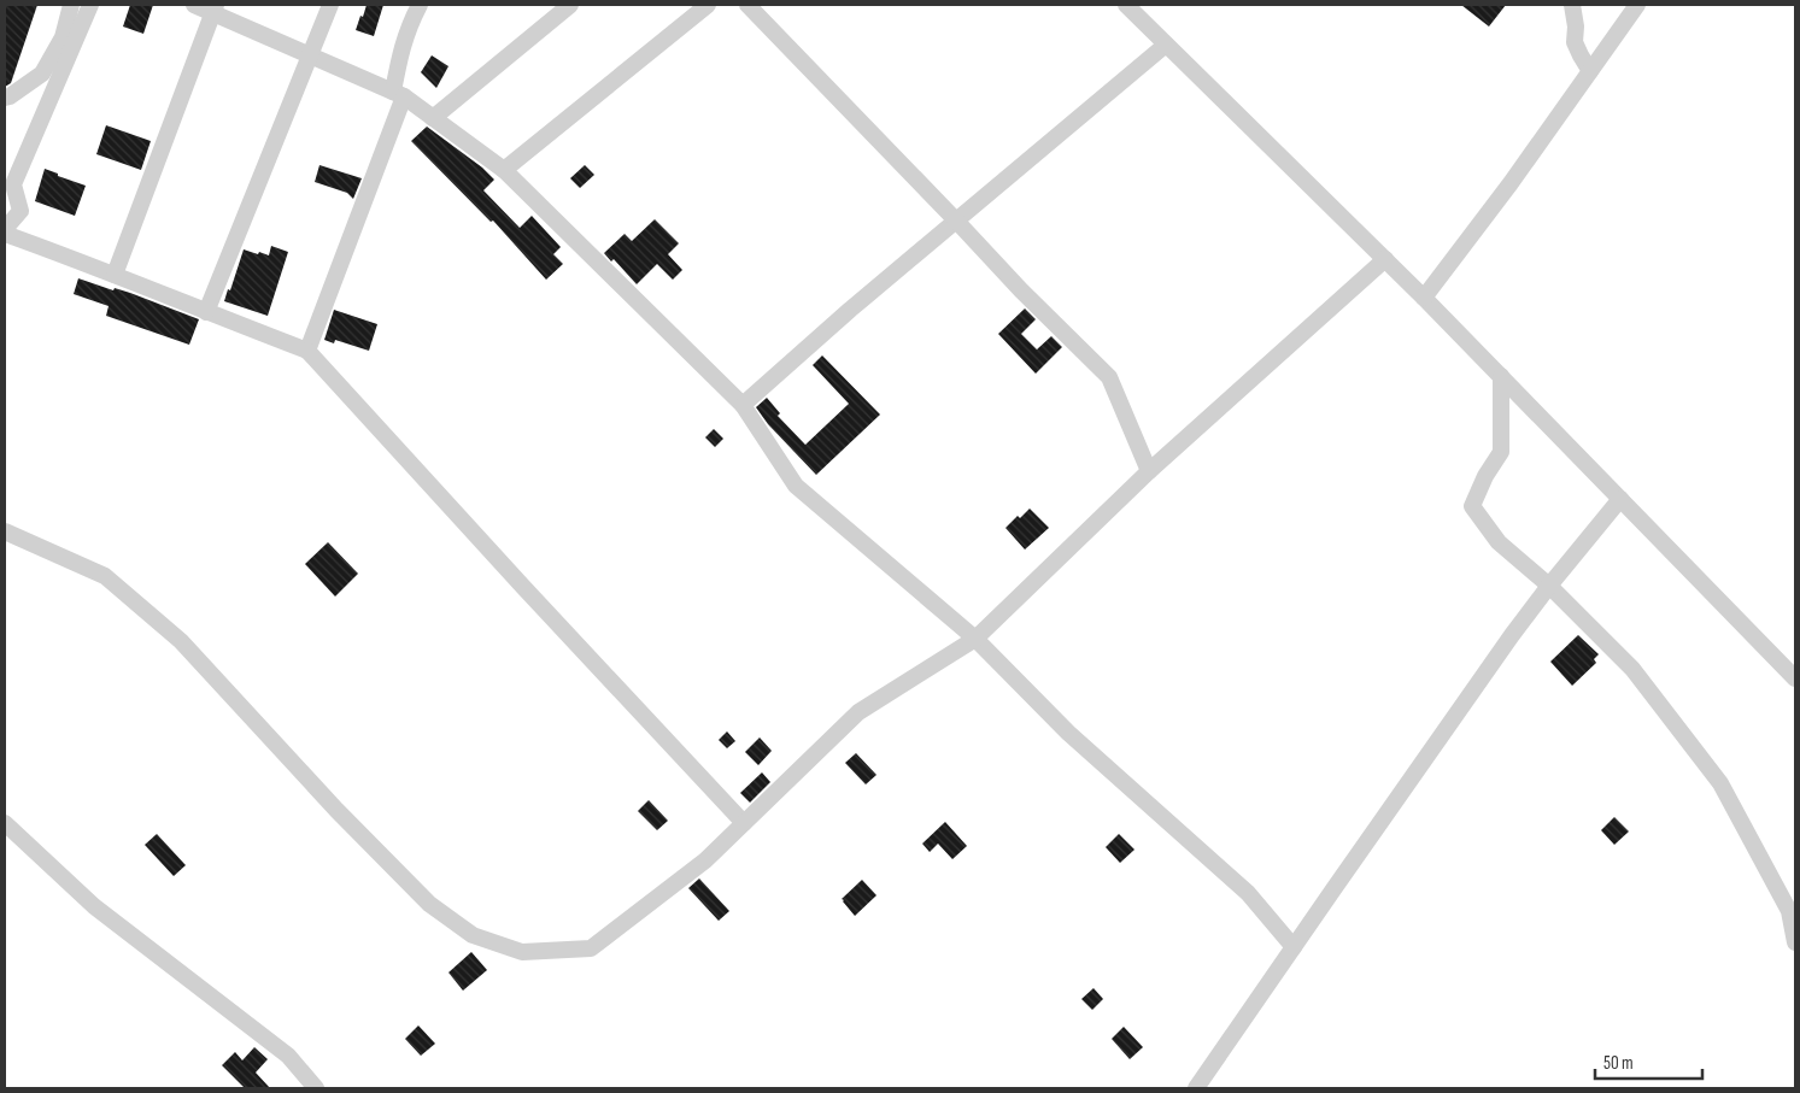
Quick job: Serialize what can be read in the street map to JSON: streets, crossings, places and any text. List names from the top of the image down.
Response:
{
  "scale_bar": "50 m"
}
